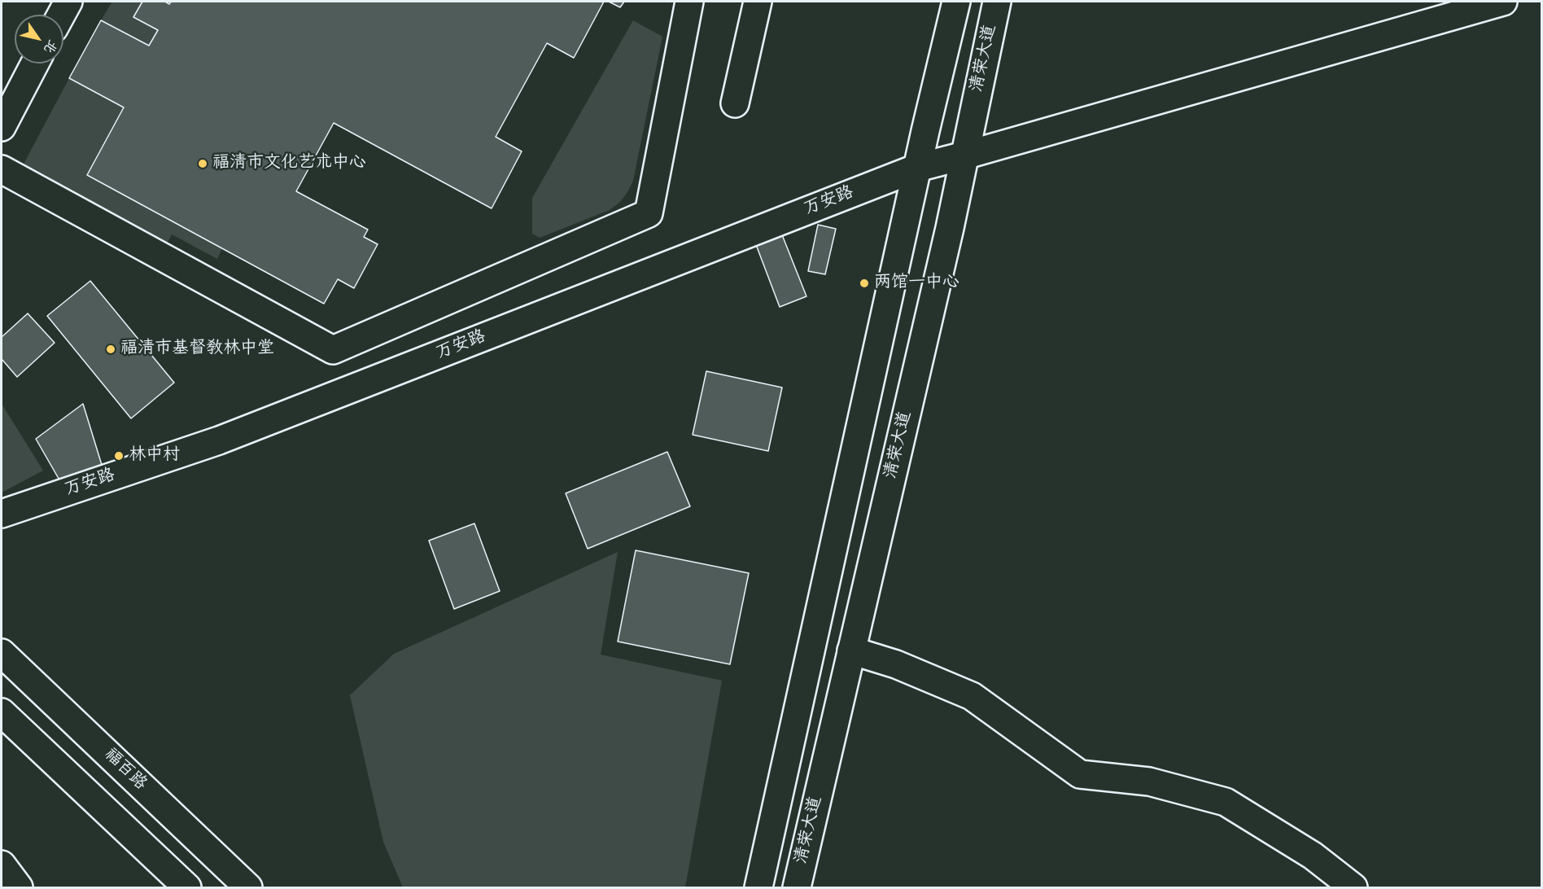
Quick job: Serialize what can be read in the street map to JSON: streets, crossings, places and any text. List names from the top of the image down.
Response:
{
  "streets": {
    "street": ["清荣大道", "万安路", "福百路"]
  },
  "crossings": [
    ["清荣大道", "万安路"]
  ],
  "places": [
    "福清市文化艺术中心",
    "两馆一中心",
    "福清市基督教林中堂",
    "林中村"
  ],
  "north": "bottom right"
}
